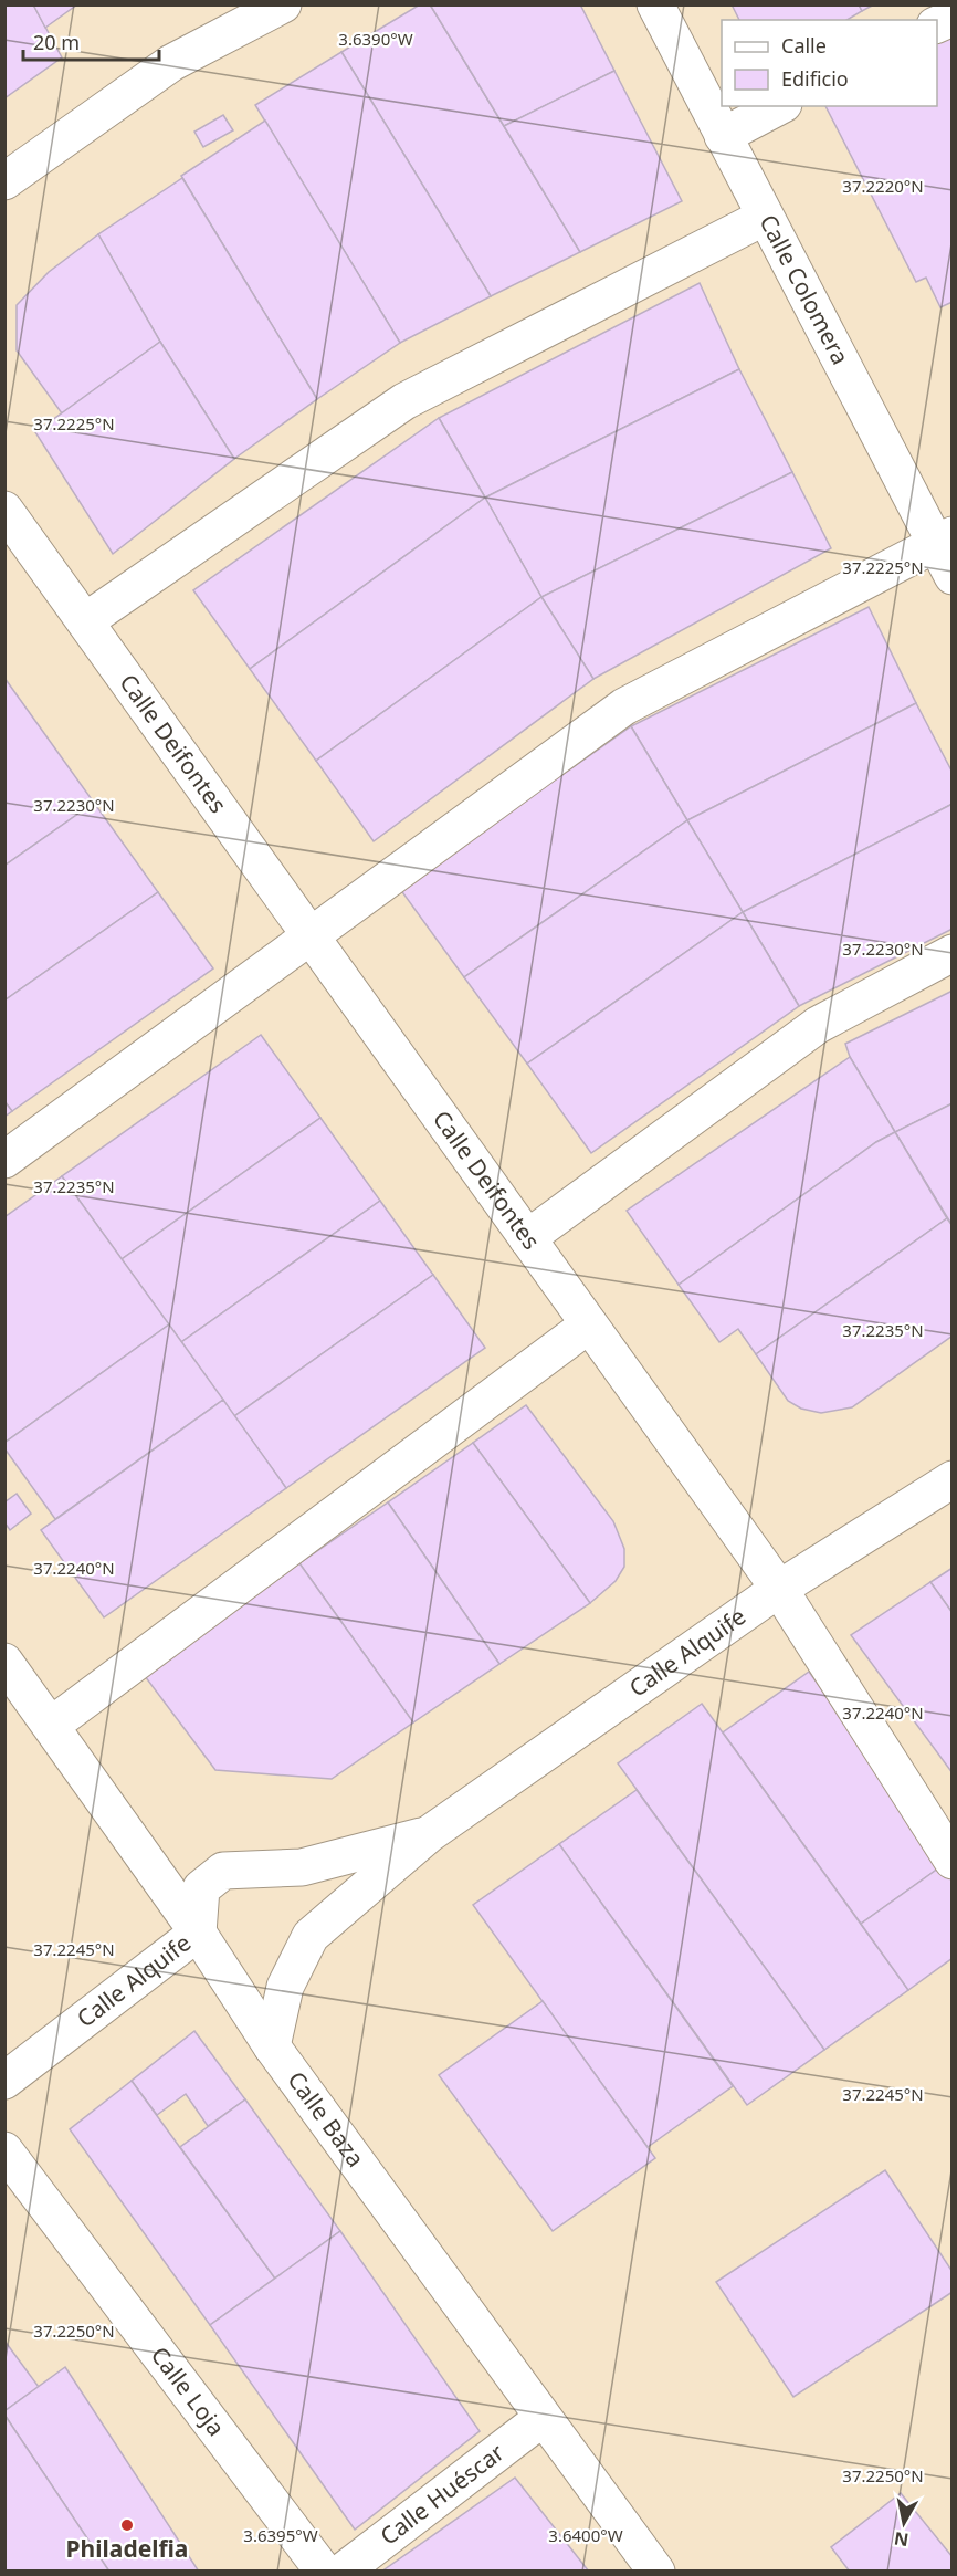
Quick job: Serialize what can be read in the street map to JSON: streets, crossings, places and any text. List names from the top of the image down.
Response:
{
  "streets": {
    "street": [
      "Calle Colomera",
      "Calle Deifontes",
      "Calle Alquife",
      "Calle Baza",
      "Calle Loja",
      "Calle Huéscar"
    ]
  },
  "crossings": [
    ["Calle Deifontes", "Calle Alquife"],
    ["Calle Alquife", "Calle Baza"],
    ["Calle Baza", "Calle Huéscar"]
  ],
  "places": ["Philadelfia"],
  "legend": ["Calle", "Edificio"],
  "scale_bar": "20 m",
  "north": "bottom",
  "coordinates": [
    "3.6390°W",
    "37.2220°N",
    "37.2225°N",
    "37.2230°N",
    "37.2235°N",
    "37.2240°N",
    "37.2245°N",
    "37.2250°N",
    "3.6395°W",
    "3.6400°W"
  ]
}
